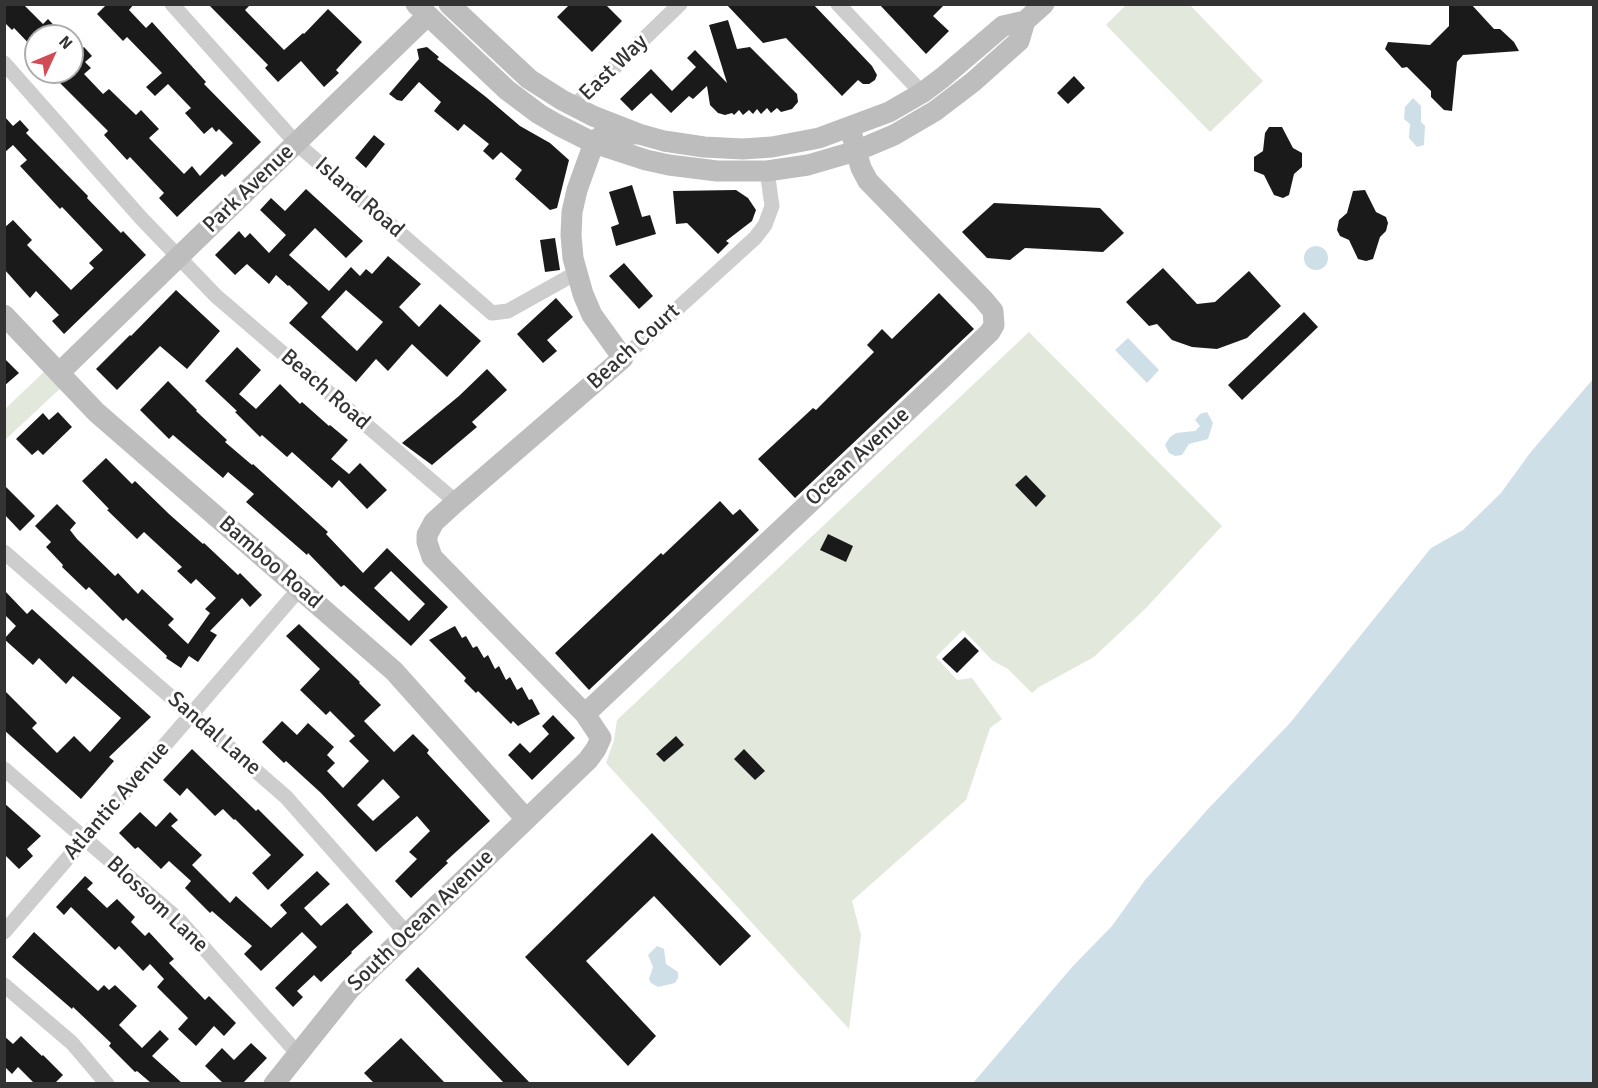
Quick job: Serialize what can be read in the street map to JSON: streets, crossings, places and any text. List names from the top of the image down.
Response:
{
  "streets": {
    "street": [
      "East Way",
      "Park Avenue",
      "Island Road",
      "Beach Court",
      "Beach Road",
      "Ocean Avenue",
      "Bamboo Road",
      "Sandal Lane",
      "Atlantic Avenue",
      "Blossom Lane",
      "South Ocean Avenue"
    ]
  },
  "crossings": [
    ["Park Avenue", "Island Road"],
    ["Park Avenue", "Beach Road"],
    ["Park Avenue", "Bamboo Road"],
    ["Beach Court", "Beach Road"],
    ["Ocean Avenue", "South Ocean Avenue"],
    ["Bamboo Road", "Atlantic Avenue"],
    ["Bamboo Road", "South Ocean Avenue"],
    ["Sandal Lane", "Atlantic Avenue"],
    ["Sandal Lane", "South Ocean Avenue"],
    ["Atlantic Avenue", "Blossom Lane"],
    ["Blossom Lane", "South Ocean Avenue"]
  ],
  "north": "top right"
}
